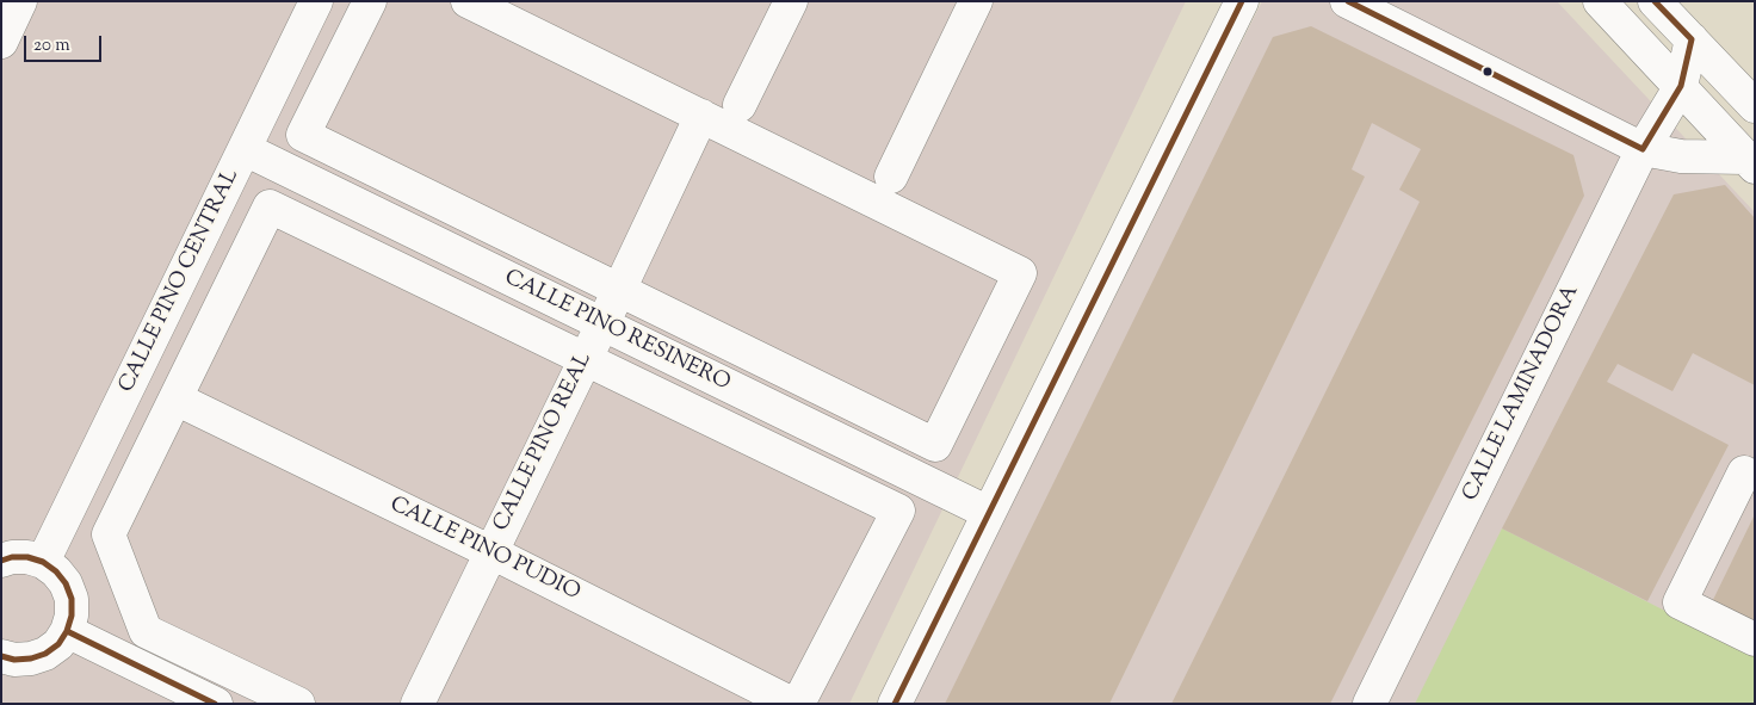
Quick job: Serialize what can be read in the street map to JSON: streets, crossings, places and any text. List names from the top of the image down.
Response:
{
  "streets": {
    "street": [
      "CALLE PINO CENTRAL",
      "CALLE PINO RESINERO",
      "CALLE LAMINADORA",
      "CALLE PINO REAL",
      "CALLE PINO PUDIO"
    ]
  },
  "crossings": [
    ["CALLE PINO CENTRAL", "CALLE PINO RESINERO"],
    ["CALLE PINO RESINERO", "CALLE PINO REAL"],
    ["CALLE PINO REAL", "CALLE PINO PUDIO"]
  ],
  "scale_bar": "20 m"
}
